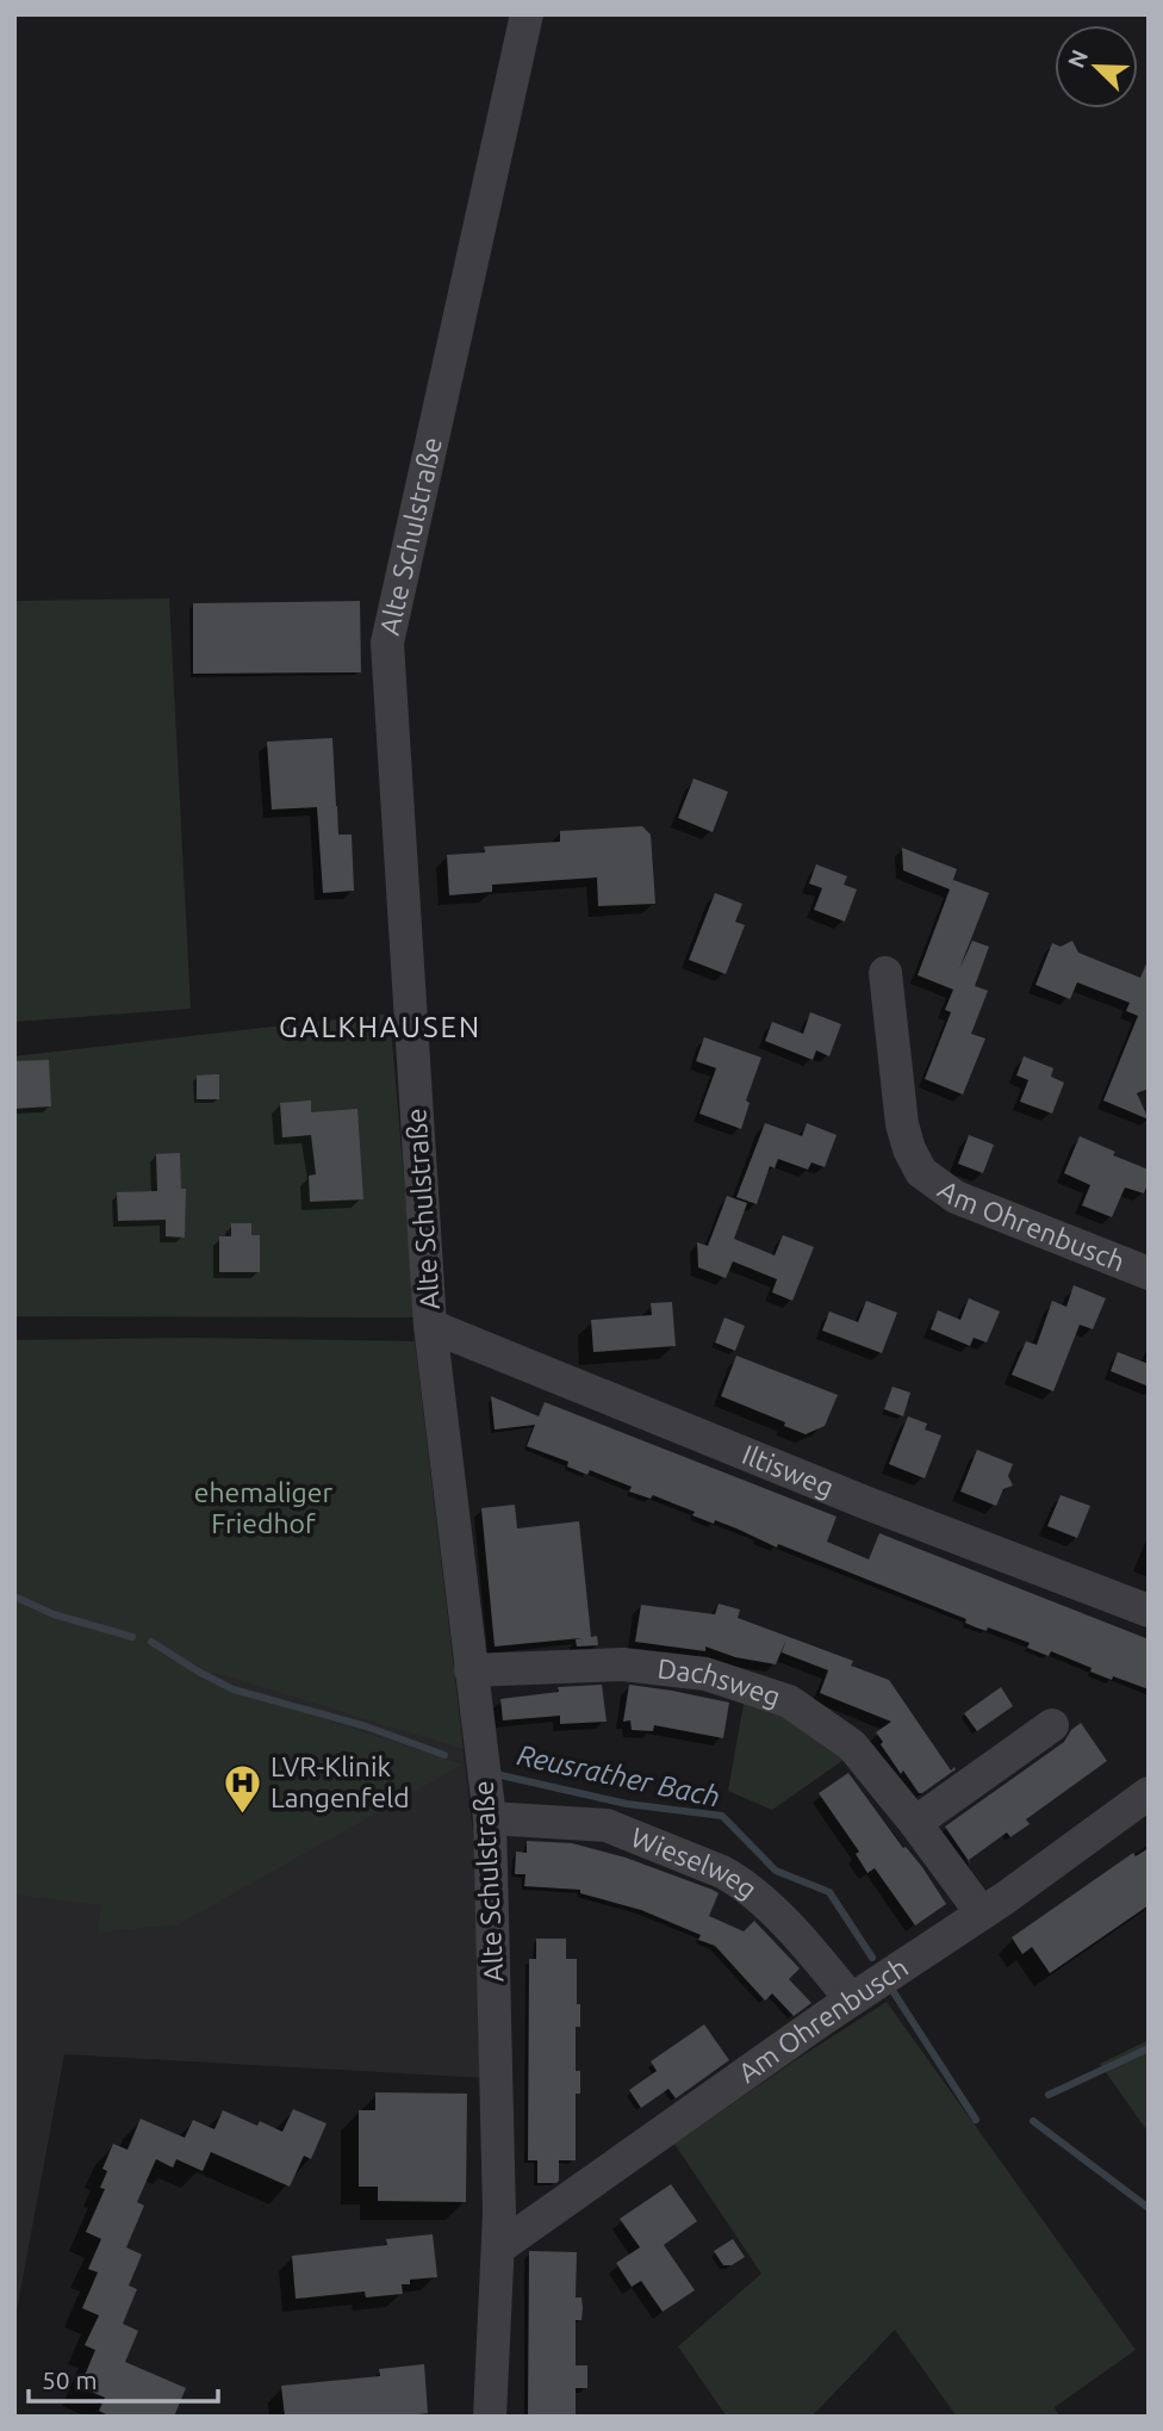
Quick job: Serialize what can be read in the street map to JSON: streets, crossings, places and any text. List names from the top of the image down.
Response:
{
  "streets": {
    "street": [
      "Alte Schulstraße",
      "Am Ohrenbusch",
      "Iltisweg",
      "Dachsweg",
      "Wieselweg"
    ]
  },
  "crossings": [
    ["Alte Schulstraße", "Am Ohrenbusch"],
    ["Alte Schulstraße", "Iltisweg"],
    ["Alte Schulstraße", "Dachsweg"],
    ["Alte Schulstraße", "Wieselweg"],
    ["Am Ohrenbusch", "Dachsweg"],
    ["Am Ohrenbusch", "Wieselweg"]
  ],
  "districts": ["GALKHAUSEN"],
  "water": ["Reusrather Bach"],
  "parks": ["ehemaliger Friedhof"],
  "places": {
    "hospital": ["LVR-Klinik Langenfeld"]
  },
  "scale_bar": "50 m",
  "north": "top left"
}
